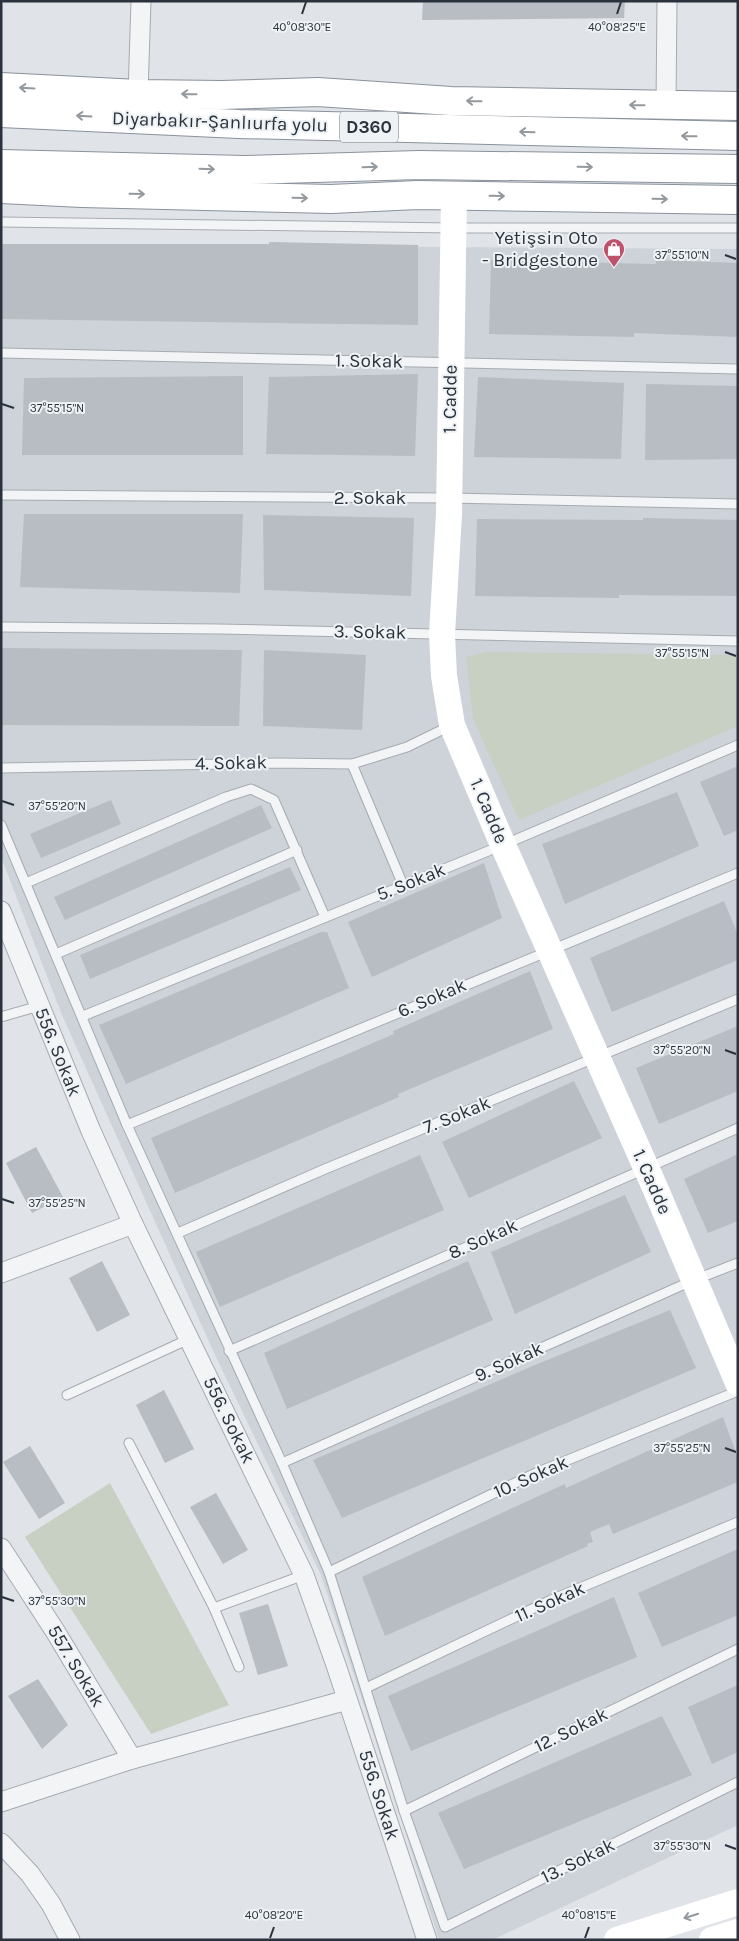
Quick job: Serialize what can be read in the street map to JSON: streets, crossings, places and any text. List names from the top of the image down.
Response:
{
  "streets": {
    "highway": ["Diyarbakır-Şanlıurfa yolu", "D360"],
    "street": ["1. Cadde", "556. Sokak", "557. Sokak"],
    "lane": [
      "1. Sokak",
      "2. Sokak",
      "3. Sokak",
      "4. Sokak",
      "5. Sokak",
      "6. Sokak",
      "7. Sokak",
      "8. Sokak",
      "9. Sokak",
      "10. Sokak",
      "11. Sokak",
      "12. Sokak",
      "13. Sokak"
    ]
  },
  "crossings": [
    ["1. Sokak", "1. Cadde"],
    ["1. Cadde", "2. Sokak"],
    ["1. Cadde", "3. Sokak"],
    ["1. Cadde", "4. Sokak"],
    ["1. Cadde", "5. Sokak"],
    ["1. Cadde", "6. Sokak"],
    ["1. Cadde", "7. Sokak"],
    ["1. Cadde", "8. Sokak"],
    ["1. Cadde", "9. Sokak"],
    ["12. Sokak", "13. Sokak"]
  ],
  "places": {
    "shop": ["Yetişsin Oto - Bridgestone"]
  },
  "coordinates": [
    "40°08'30\"E",
    "40°08'25\"E",
    "37°55'10\"N",
    "37°55'15\"N",
    "37°55'20\"N",
    "37°55'25\"N",
    "37°55'30\"N",
    "40°08'20\"E",
    "40°08'15\"E"
  ]
}
